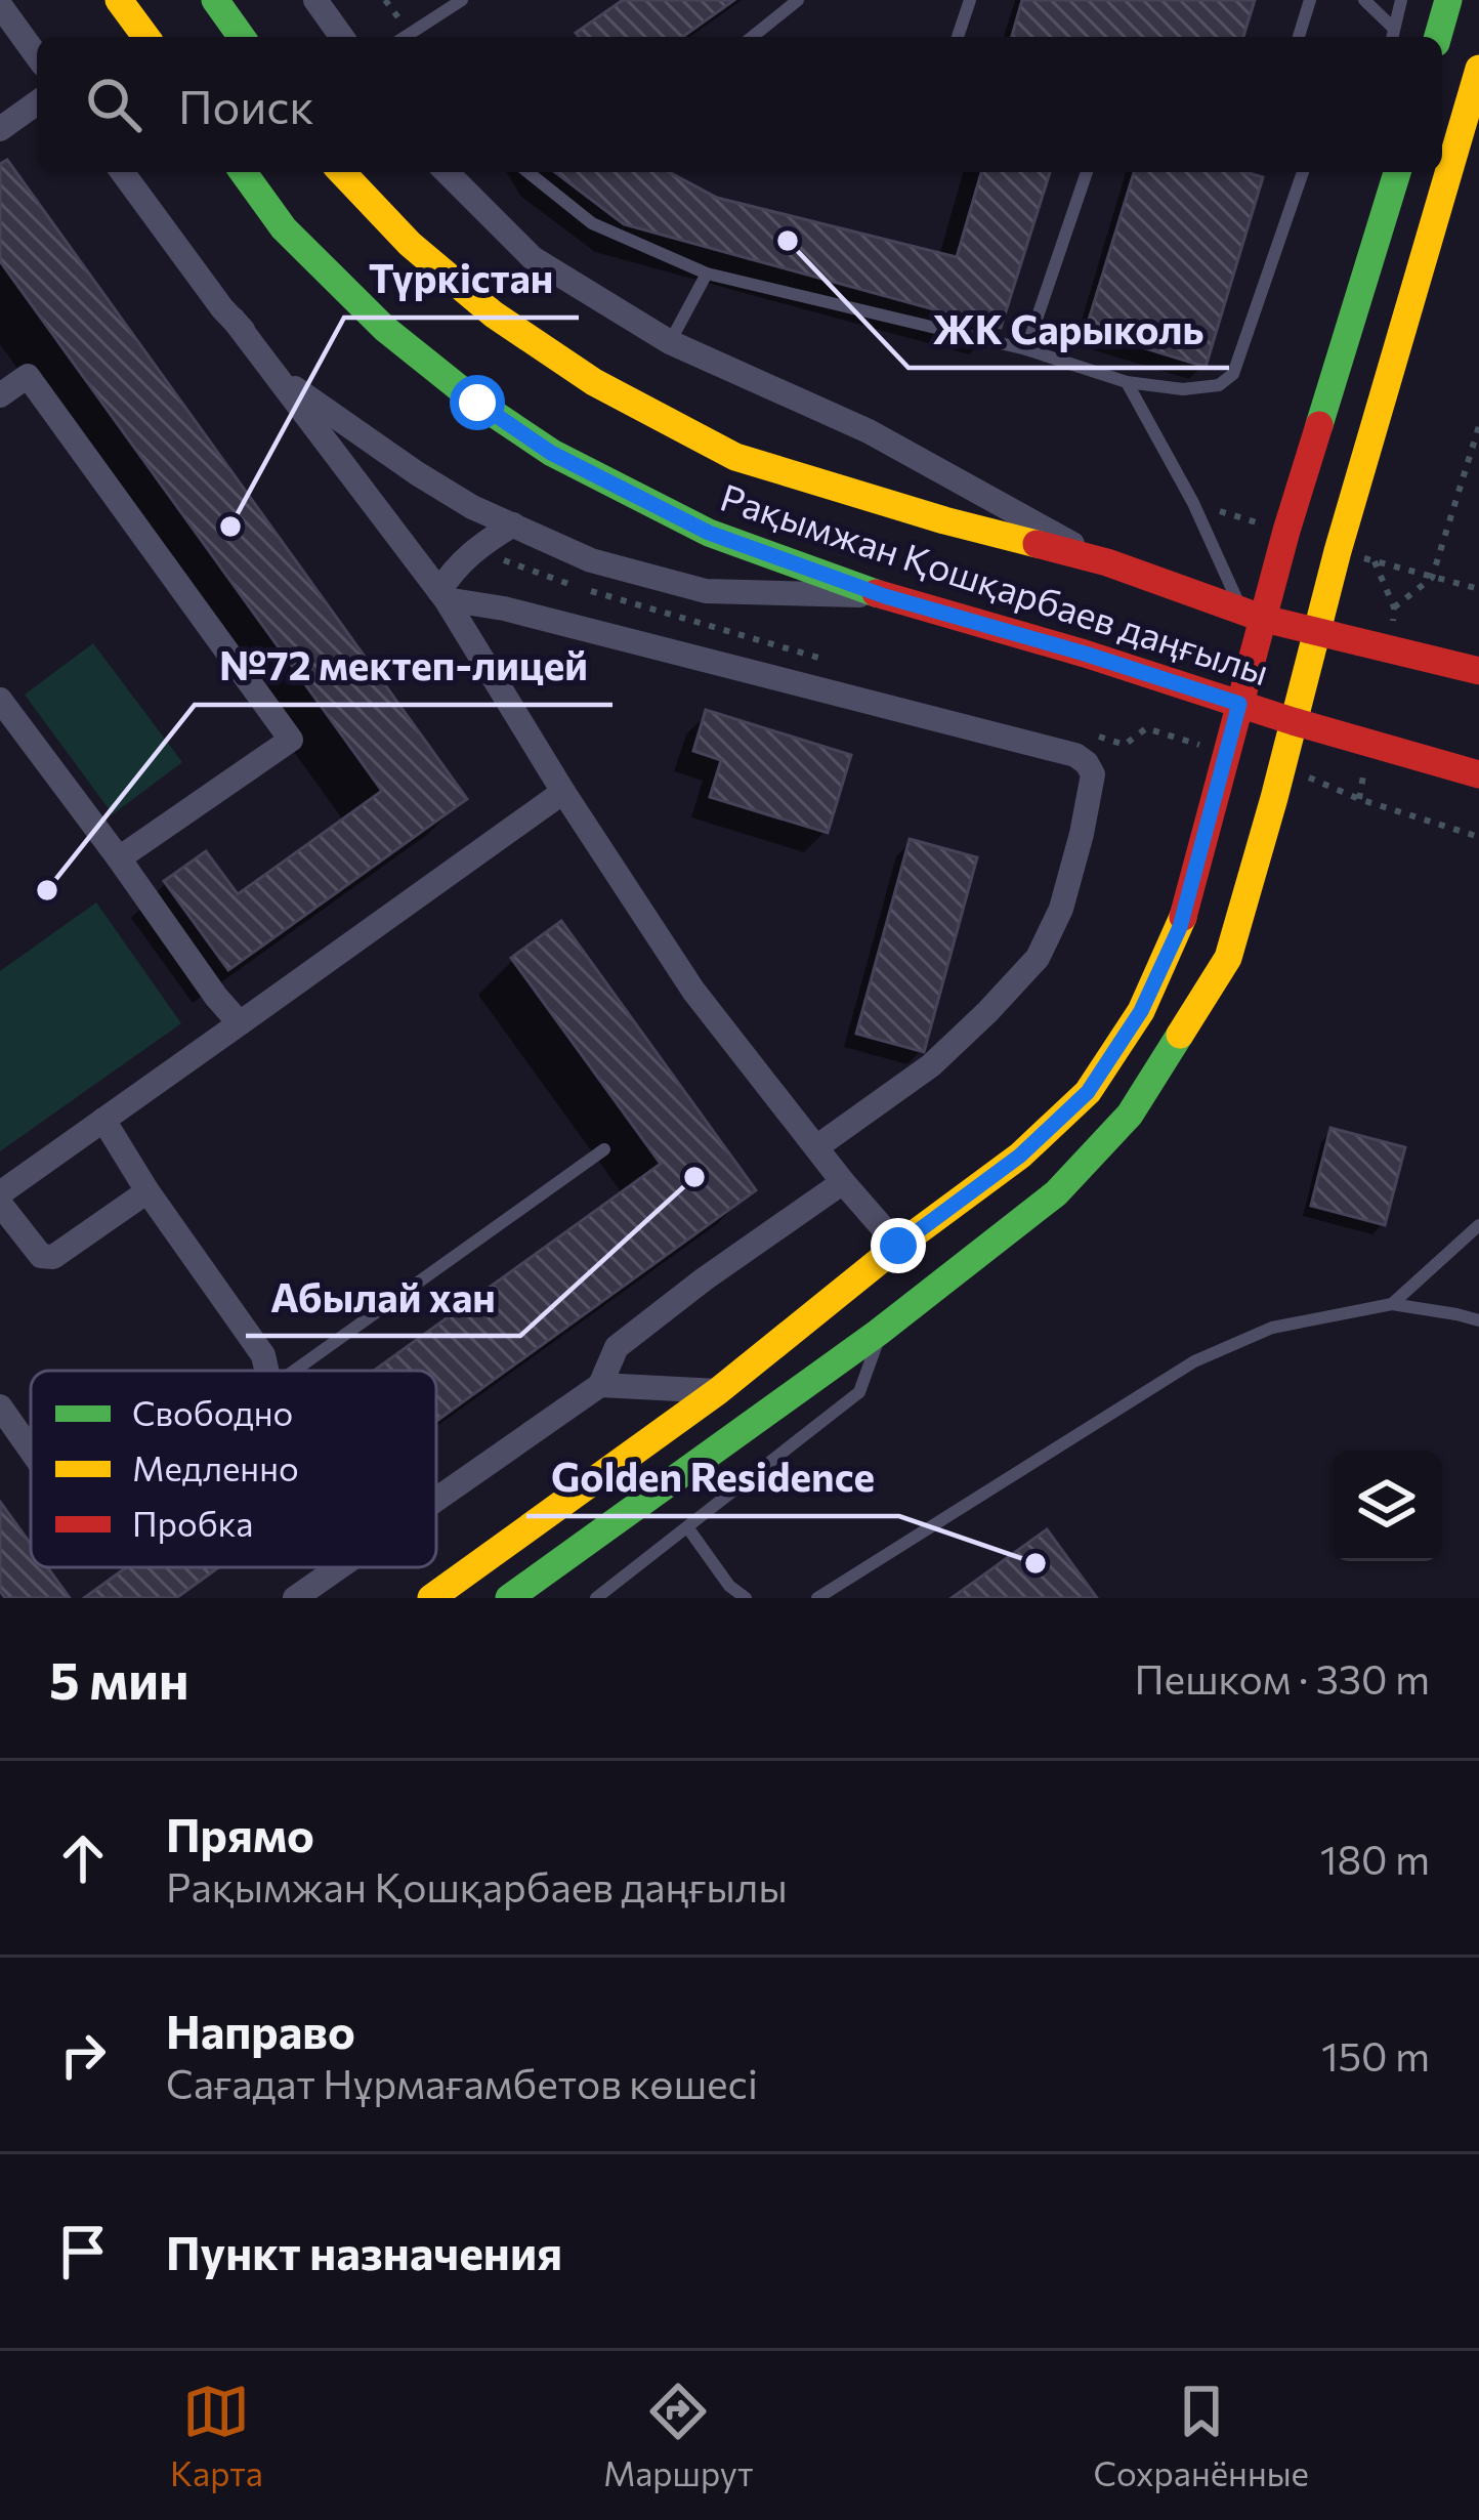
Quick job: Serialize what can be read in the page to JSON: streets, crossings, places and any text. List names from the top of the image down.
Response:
{
  "streets": {
    "street": ["Рақымжан Қошқарбаев даңғылы"]
  },
  "places": [
    "ЖК Сарыколь",
    "Түркістан",
    "№72 мектеп-лицей",
    "Абылай хан",
    "Golden Residence"
  ],
  "legend": ["Свободно", "Медленно", "Пробка"],
  "page": {
    "search": "Поиск",
    "heading": ["5 мин", "Пешком · 330 m"],
    "list": [
      ["Прямо", "Рақымжан Қошқарбаев даңғылы", "180 m"],
      ["Направо", "Сағадат Нұрмағамбетов көшесі", "150 m"],
      "Пункт назначения"
    ],
    "nav": ["Карта", "Маршрут", "Сохранённые"]
  }
}
